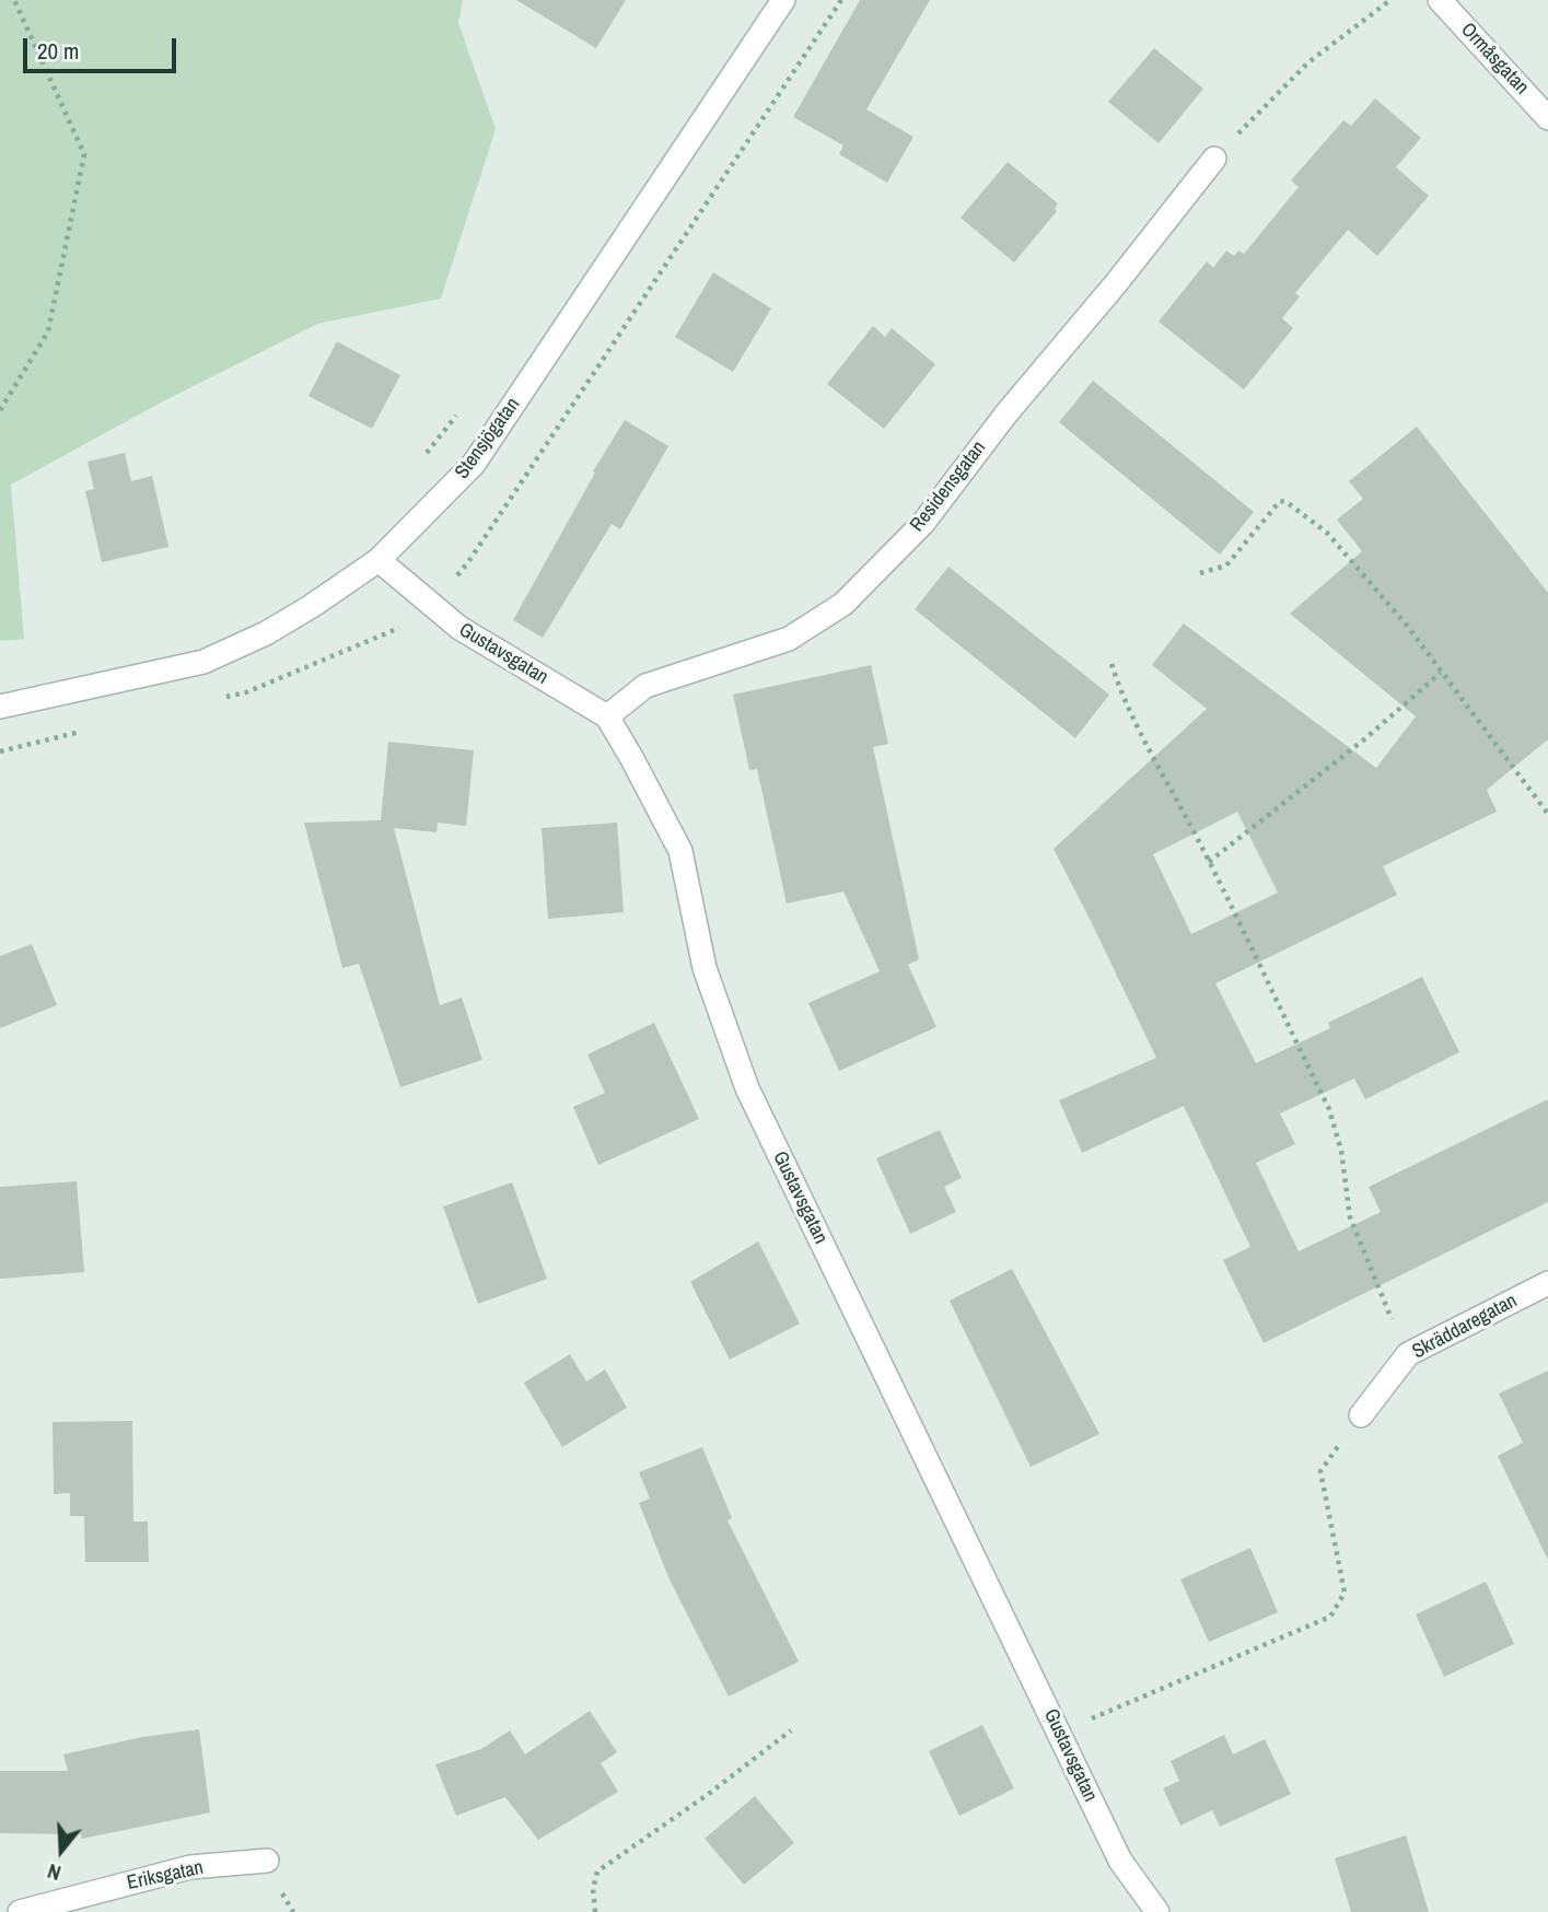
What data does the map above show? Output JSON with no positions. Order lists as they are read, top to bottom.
{
  "streets": {
    "street": [
      "Ormåsgatan",
      "Stensjögatan",
      "Residensgatan",
      "Gustavsgatan",
      "Skräddaregatan",
      "Eriksgatan"
    ]
  },
  "crossings": [
    ["Stensjögatan", "Gustavsgatan"],
    ["Residensgatan", "Gustavsgatan"]
  ],
  "scale_bar": "20 m",
  "north": "bottom"
}
